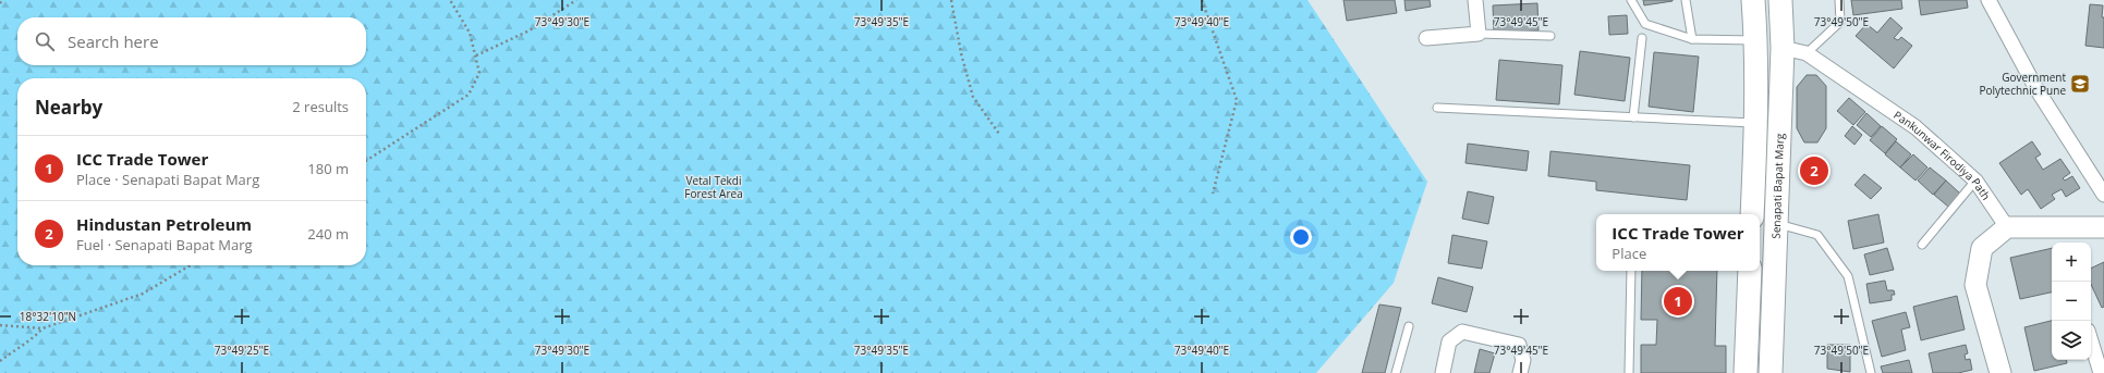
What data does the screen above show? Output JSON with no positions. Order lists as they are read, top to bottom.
{
  "streets": {
    "main road": ["Senapati Bapat Marg"],
    "street": ["Pankunwar Firodiya Path"]
  },
  "crossings": [
    ["Pankunwar Firodiya Path", "Senapati Bapat Marg"]
  ],
  "parks": ["Vetal Tekdi Forest Area"],
  "places": {
    "school or university": ["Government Polytechnic Pune"]
  },
  "page": {
    "search": "Search here",
    "heading": ["Nearby", "2 results"],
    "list": [
      {
        "mark": "1",
        "name": "ICC Trade Tower",
        "note": "Place · Senapati Bapat Marg",
        "value": "180 m"
      },
      {
        "mark": "2",
        "name": "Hindustan Petroleum",
        "note": "Fuel · Senapati Bapat Marg",
        "value": "240 m"
      }
    ],
    "pins": ["2", "1"],
    "popup": ["ICC Trade Tower", "Place"],
    "map_buttons": ["+", "−"]
  },
  "coordinates": [
    "73°49'30\"E",
    "73°49'35\"E",
    "73°49'40\"E",
    "73°49'45\"E",
    "73°49'50\"E",
    "18°32'10\"N",
    "73°49'25\"E"
  ]
}
